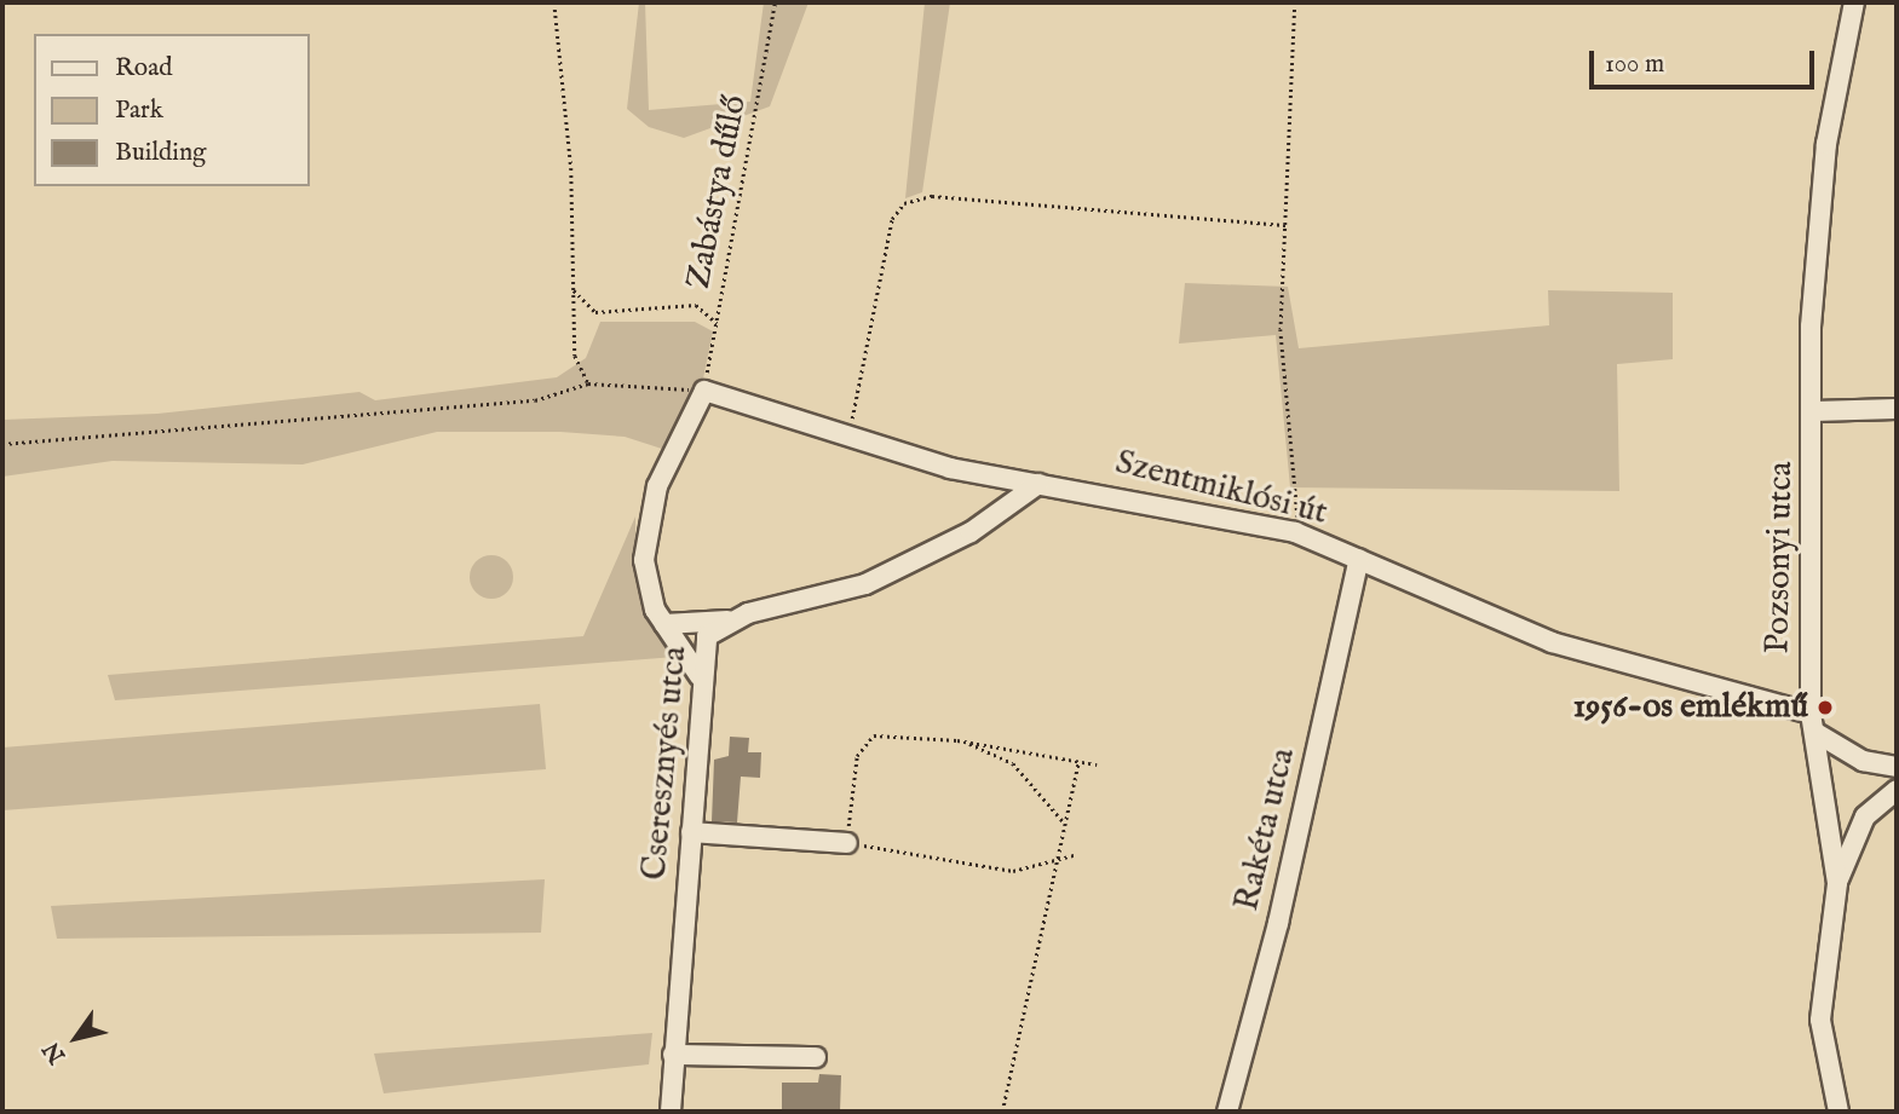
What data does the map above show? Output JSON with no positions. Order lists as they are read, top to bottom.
{
  "streets": {
    "street": [
      "Szentmiklósi út",
      "Pozsonyi utca",
      "Cseresznyés utca",
      "Rakéta utca"
    ],
    "path": ["Zabástya dűlő"]
  },
  "crossings": [
    ["Zabástya dűlő", "Szentmiklósi út"],
    ["Szentmiklósi út", "Pozsonyi utca"],
    ["Szentmiklósi út", "Cseresznyés utca"],
    ["Szentmiklósi út", "Rakéta utca"]
  ],
  "places": ["1956-os emlékmű"],
  "legend": ["Road", "Park", "Building"],
  "scale_bar": "100 m",
  "north": "bottom left"
}
